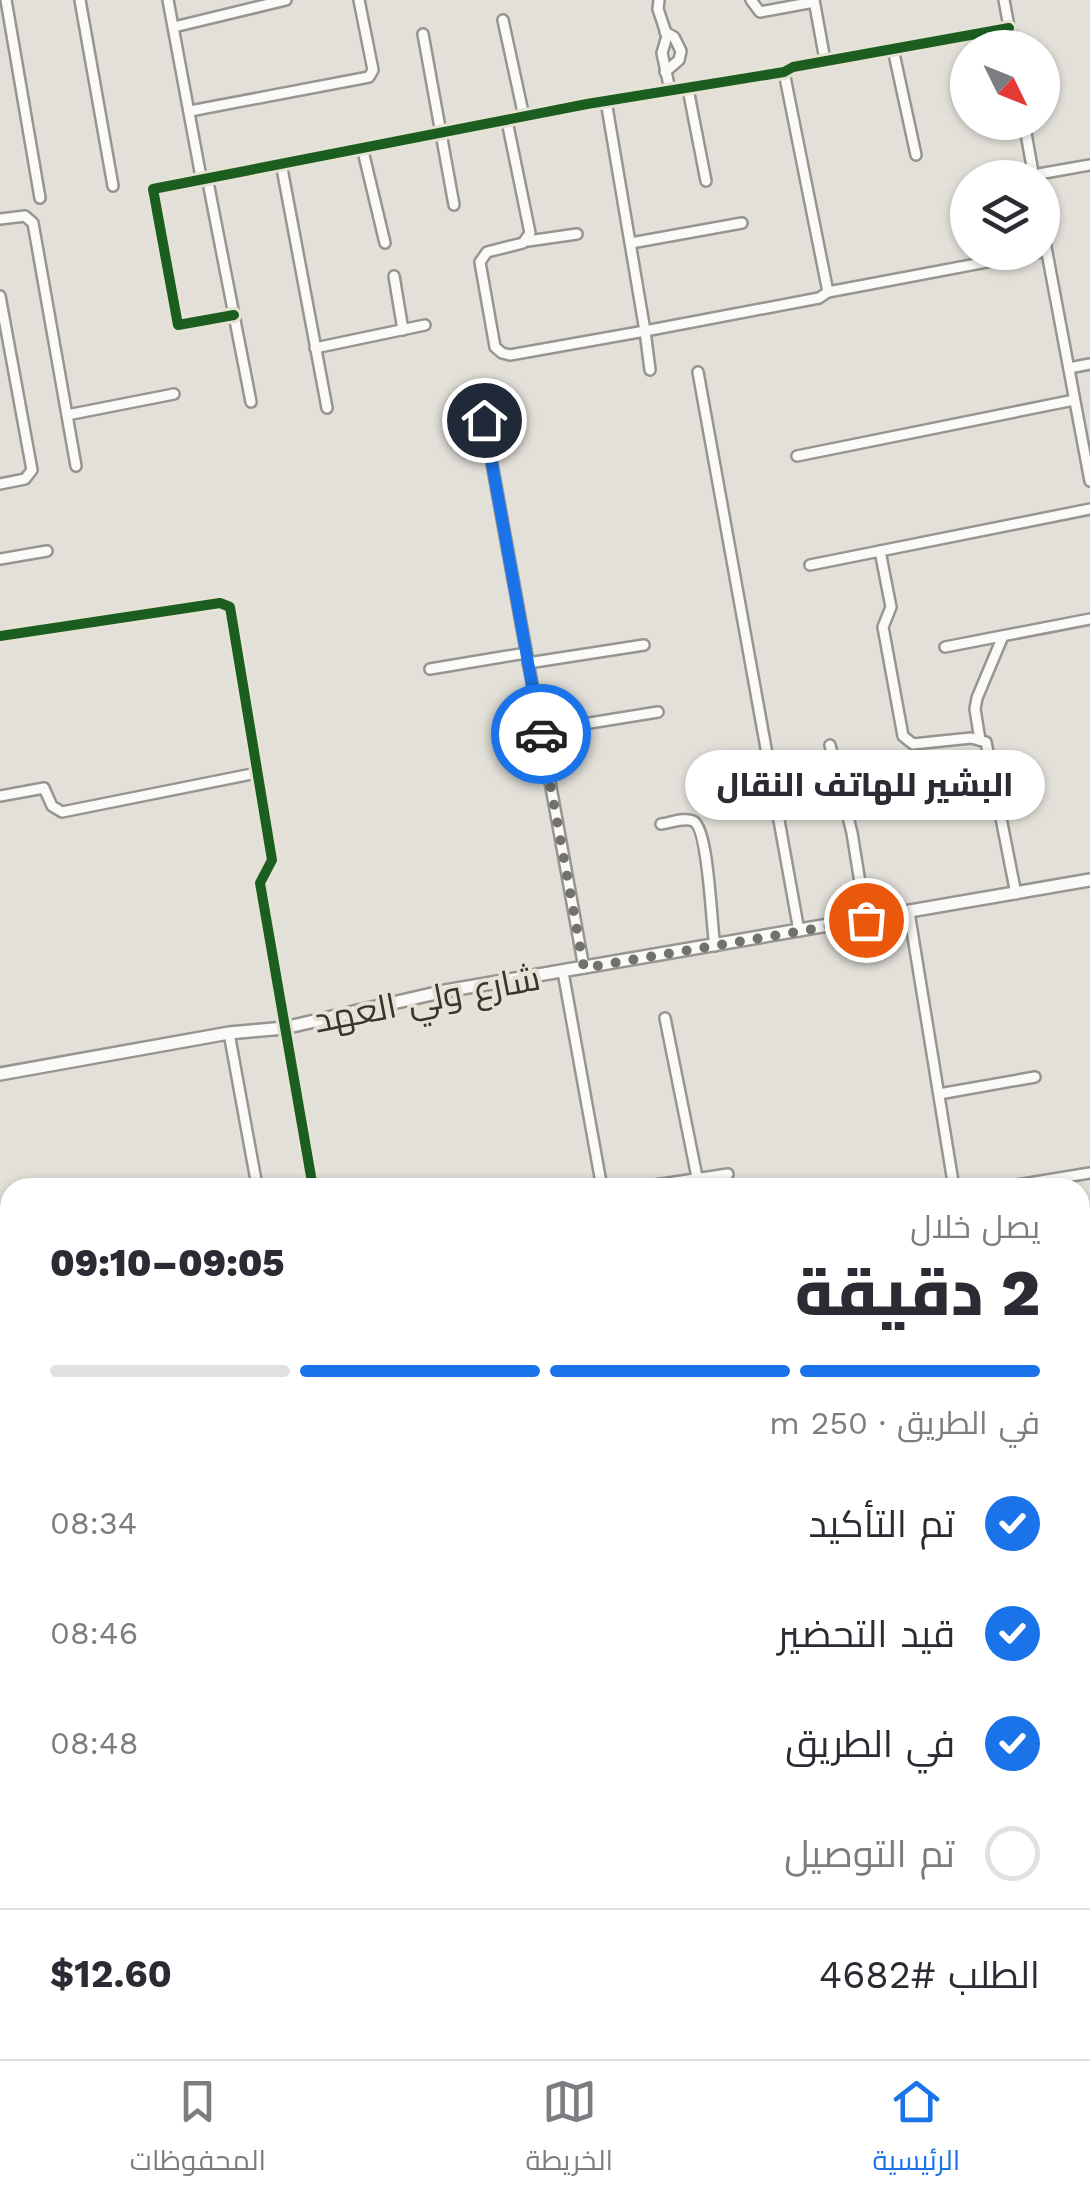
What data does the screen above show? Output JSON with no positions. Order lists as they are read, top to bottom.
{
  "streets": {
    "main road": ["شارع ولي العهد"]
  },
  "places": ["البشير للهاتف النقال"],
  "north": "bottom right",
  "page": {
    "bubble": "البشير للهاتف النقال",
    "heading": ["2 دقيقة", "يصل خلال", "09:05–09:10"],
    "panel": ["الطلب #4682", "$12.60"],
    "bar": "في الطريق · 250 m",
    "list": [
      ["تم التأكيد", "08:34"],
      ["قيد التحضير", "08:46"],
      ["في الطريق", "08:48"],
      "تم التوصيل"
    ],
    "tabs": ["الرئيسية", "الخريطة", "المحفوظات"]
  }
}
